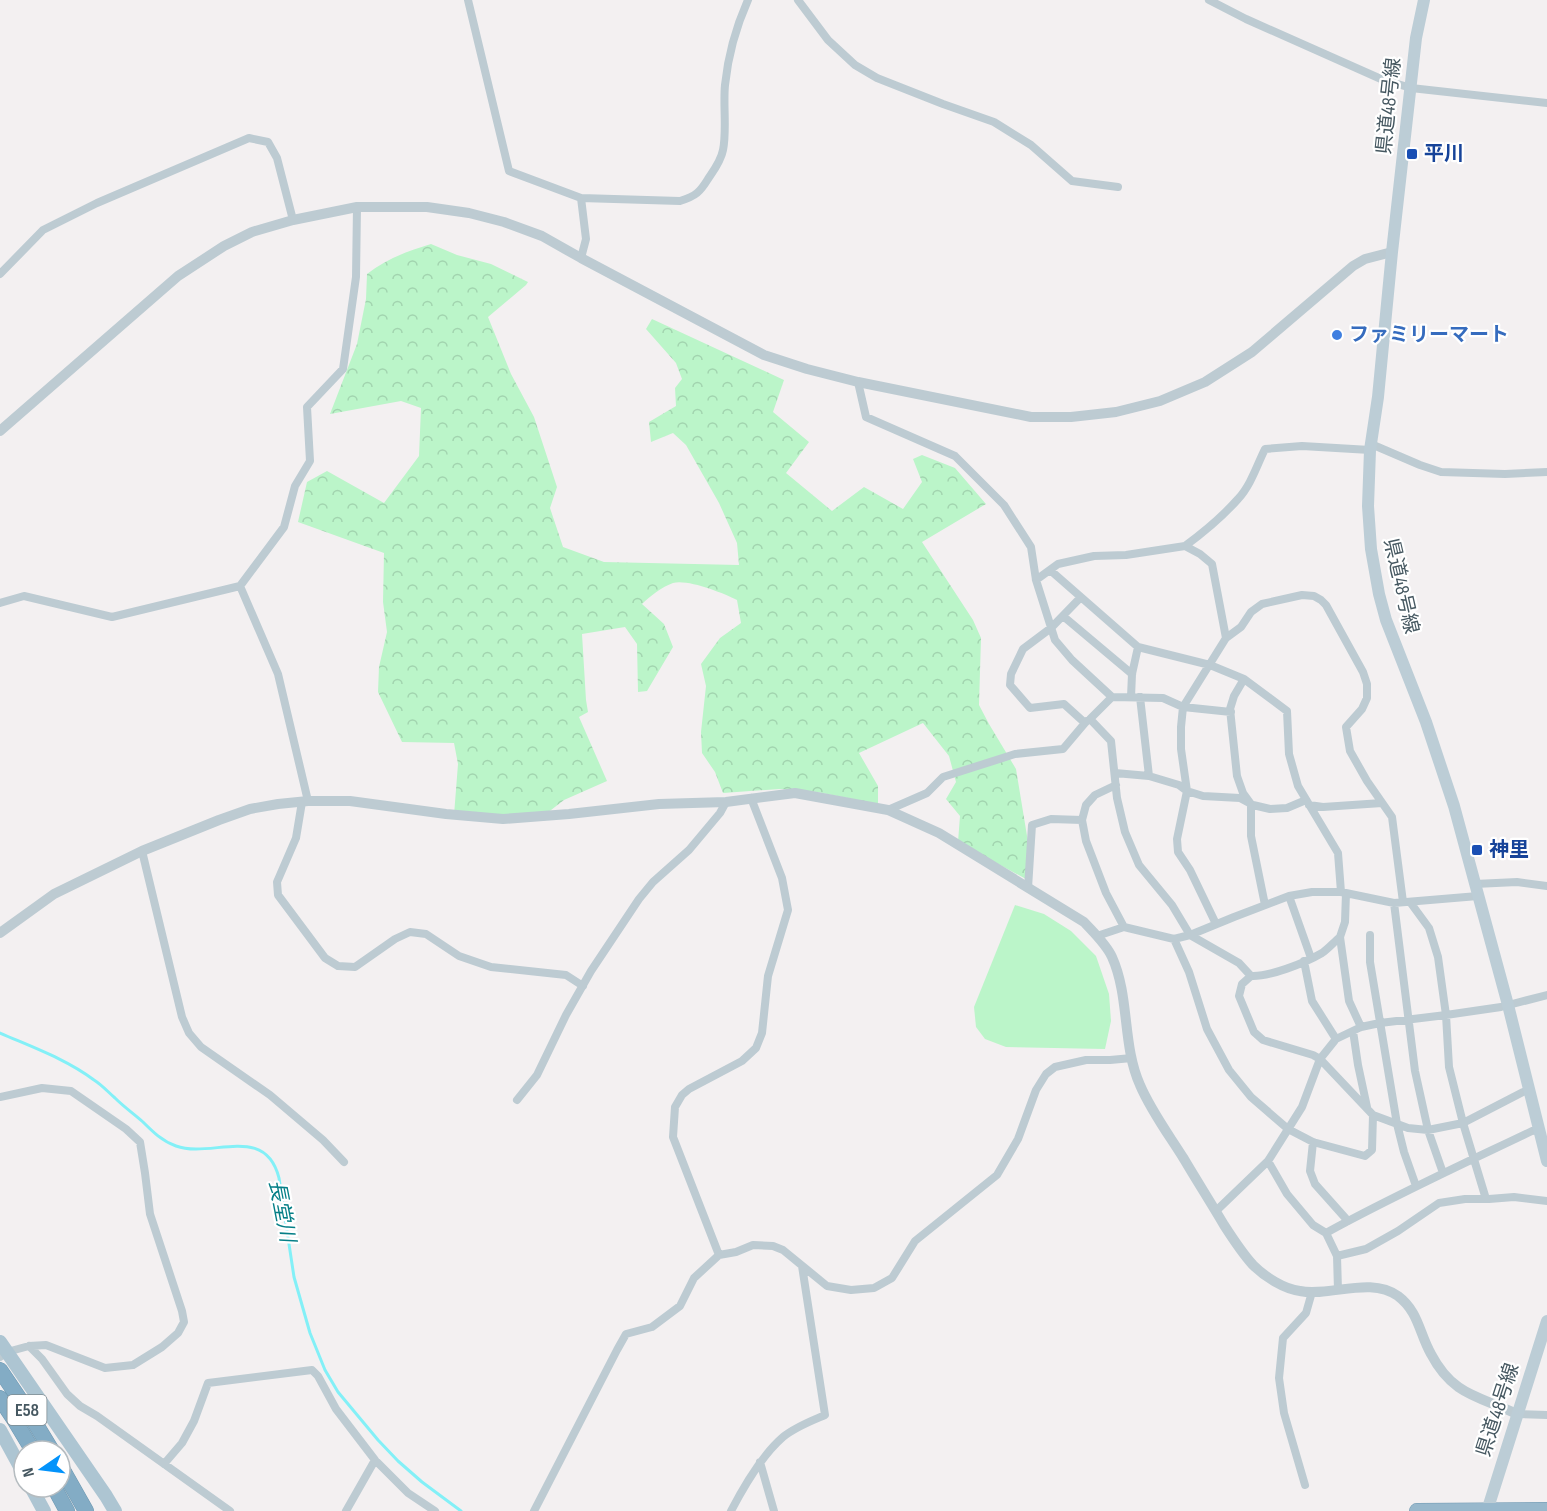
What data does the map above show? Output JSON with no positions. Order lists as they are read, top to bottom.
{
  "streets": {
    "highway": ["E58"],
    "main road": ["県道48号線"]
  },
  "water": ["長堂川"],
  "places": {
    "transit": ["平川", "神里"],
    "other": ["ファミリーマート"]
  },
  "north": "left"
}
